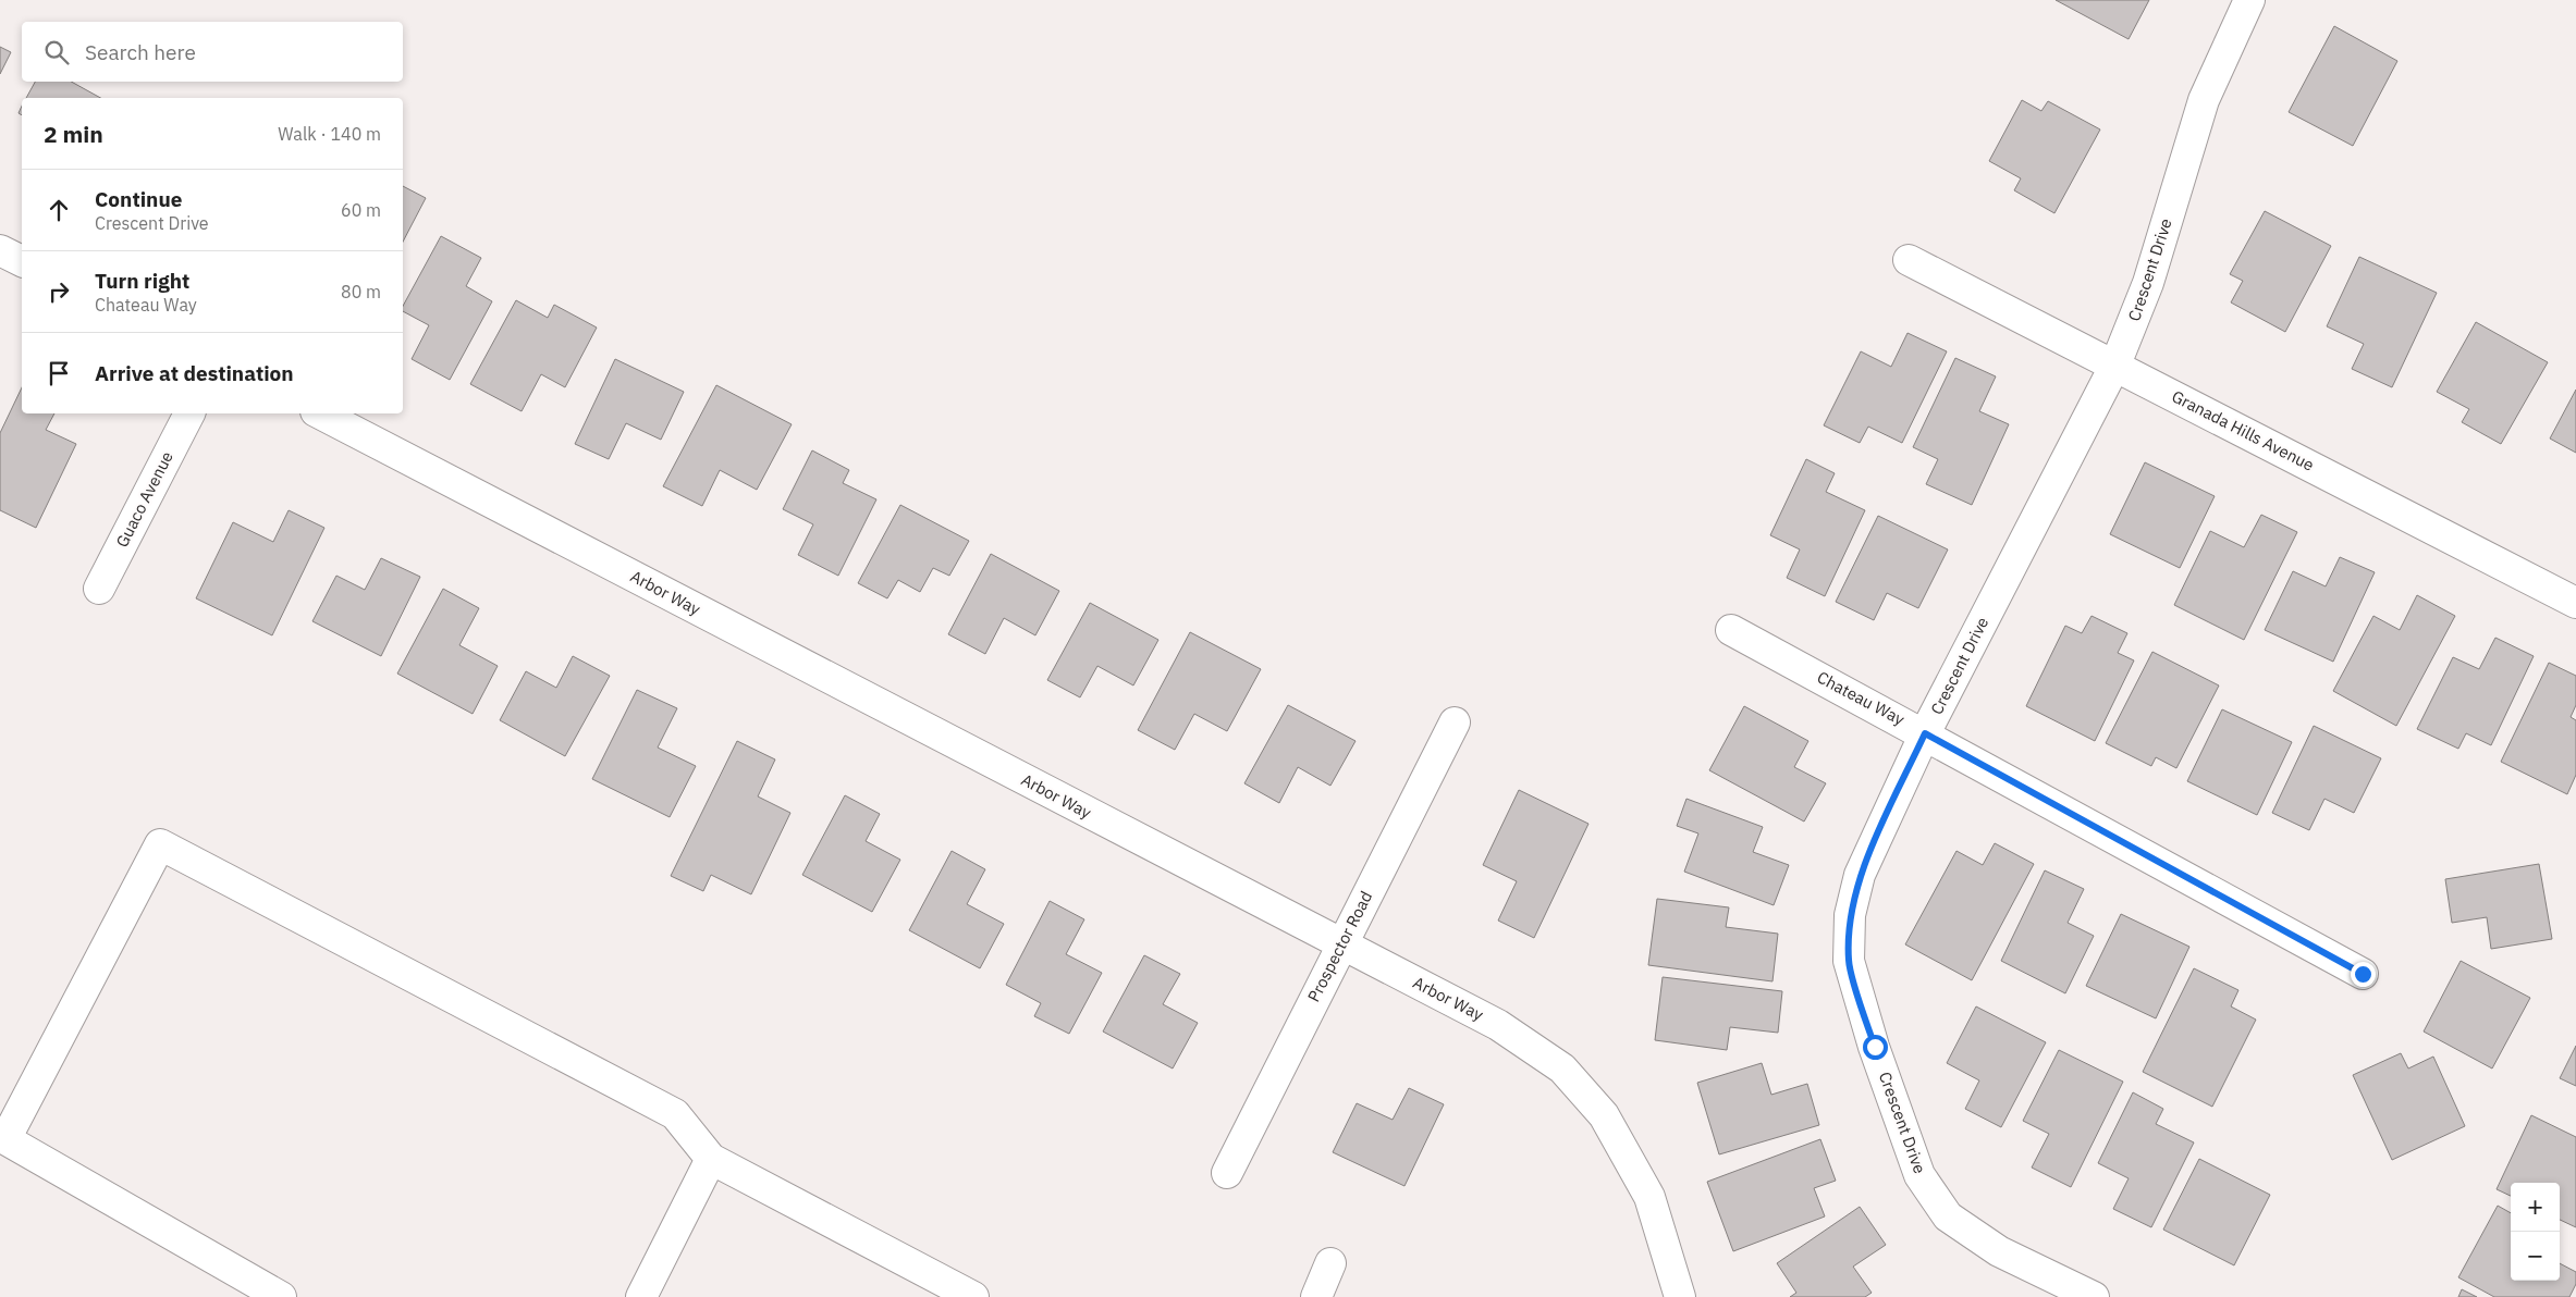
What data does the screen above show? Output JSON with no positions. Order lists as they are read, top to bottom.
{
  "streets": {
    "street": [
      "Crescent Drive",
      "Granada Hills Avenue",
      "Guaco Avenue",
      "Arbor Way",
      "Chateau Way",
      "Prospector Road"
    ]
  },
  "crossings": [
    ["Crescent Drive", "Granada Hills Avenue"],
    ["Crescent Drive", "Chateau Way"],
    ["Arbor Way", "Prospector Road"]
  ],
  "page": {
    "search": "Search here",
    "heading": ["2 min", "Walk · 140 m"],
    "list": [
      ["Continue", "Crescent Drive", "60 m"],
      ["Turn right", "Chateau Way", "80 m"],
      "Arrive at destination"
    ],
    "map_buttons": ["+", "−"]
  }
}
